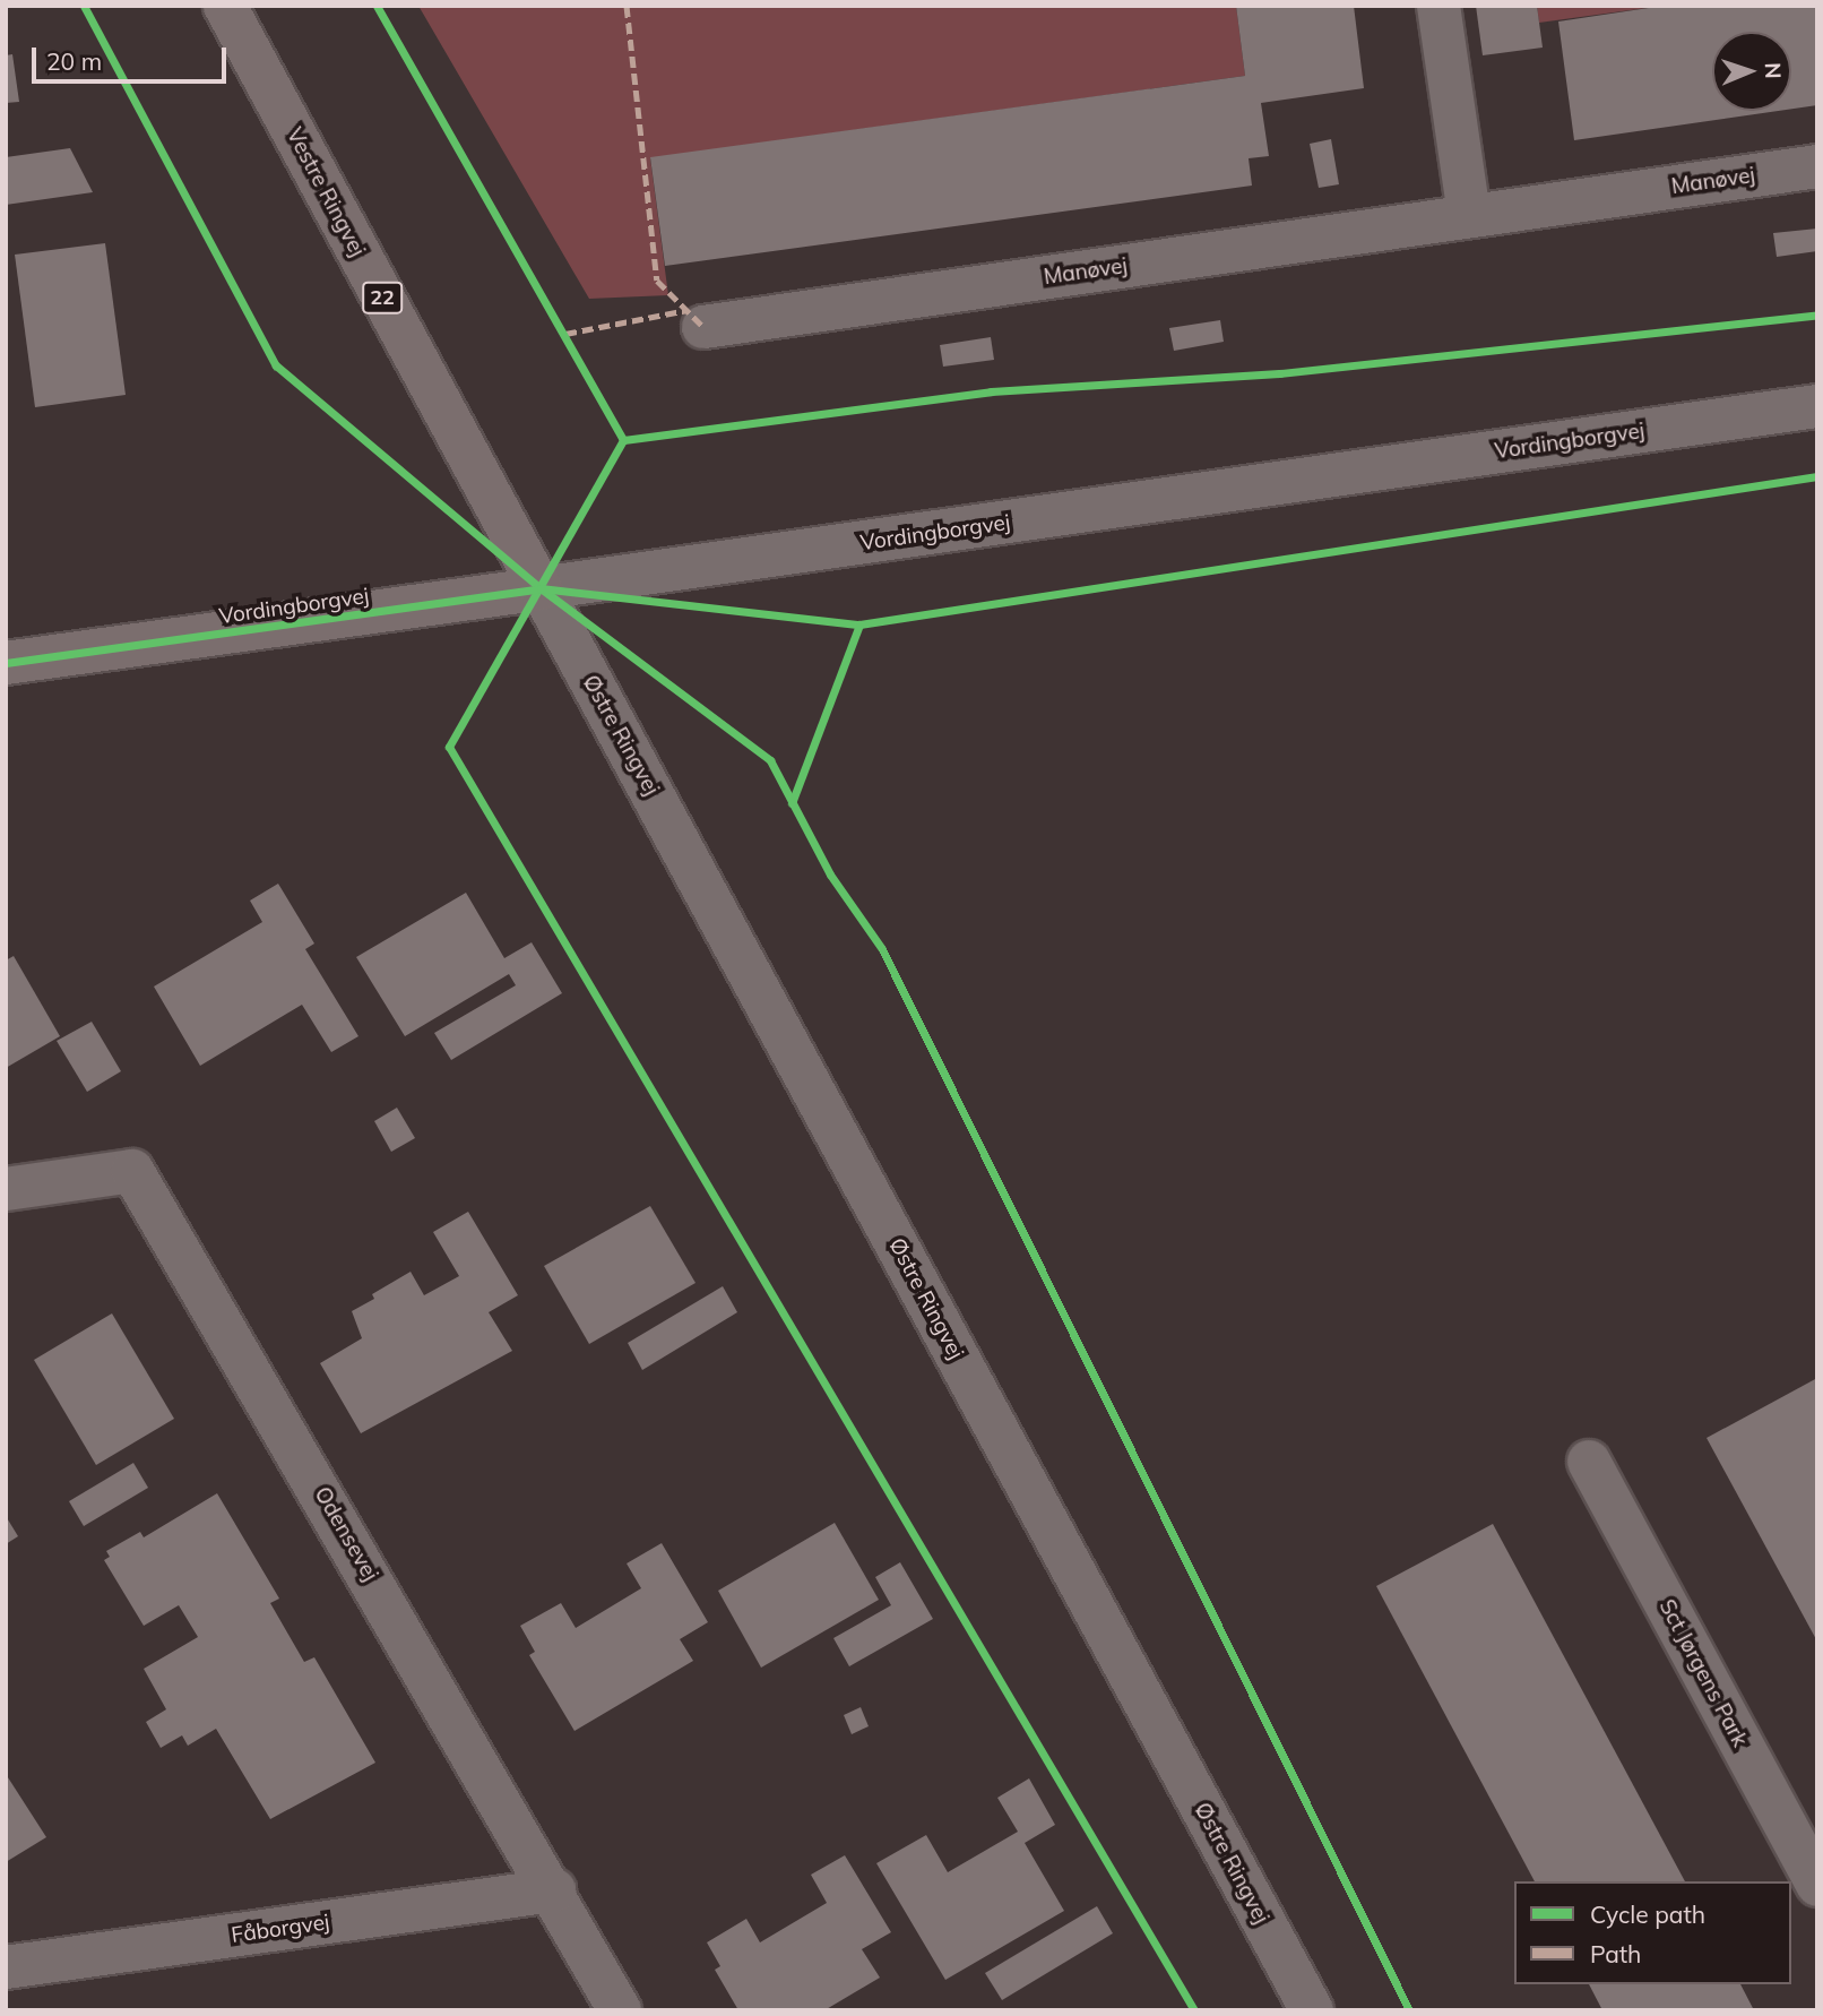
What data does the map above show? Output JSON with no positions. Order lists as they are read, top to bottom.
{
  "streets": {
    "main road": ["Vestre Ringvej", "22", "Vordingborgvej"],
    "street": [
      "Manøvej",
      "Østre Ringvej",
      "Odensevej",
      "Sct Jørgens Park",
      "Fåborgvej"
    ]
  },
  "crossings": [
    ["Vestre Ringvej", "Vordingborgvej"],
    ["Vestre Ringvej", "Østre Ringvej"],
    ["Vordingborgvej", "Østre Ringvej"],
    ["Odensevej", "Fåborgvej"]
  ],
  "legend": ["Cycle path", "Path"],
  "scale_bar": "20 m",
  "north": "right"
}
